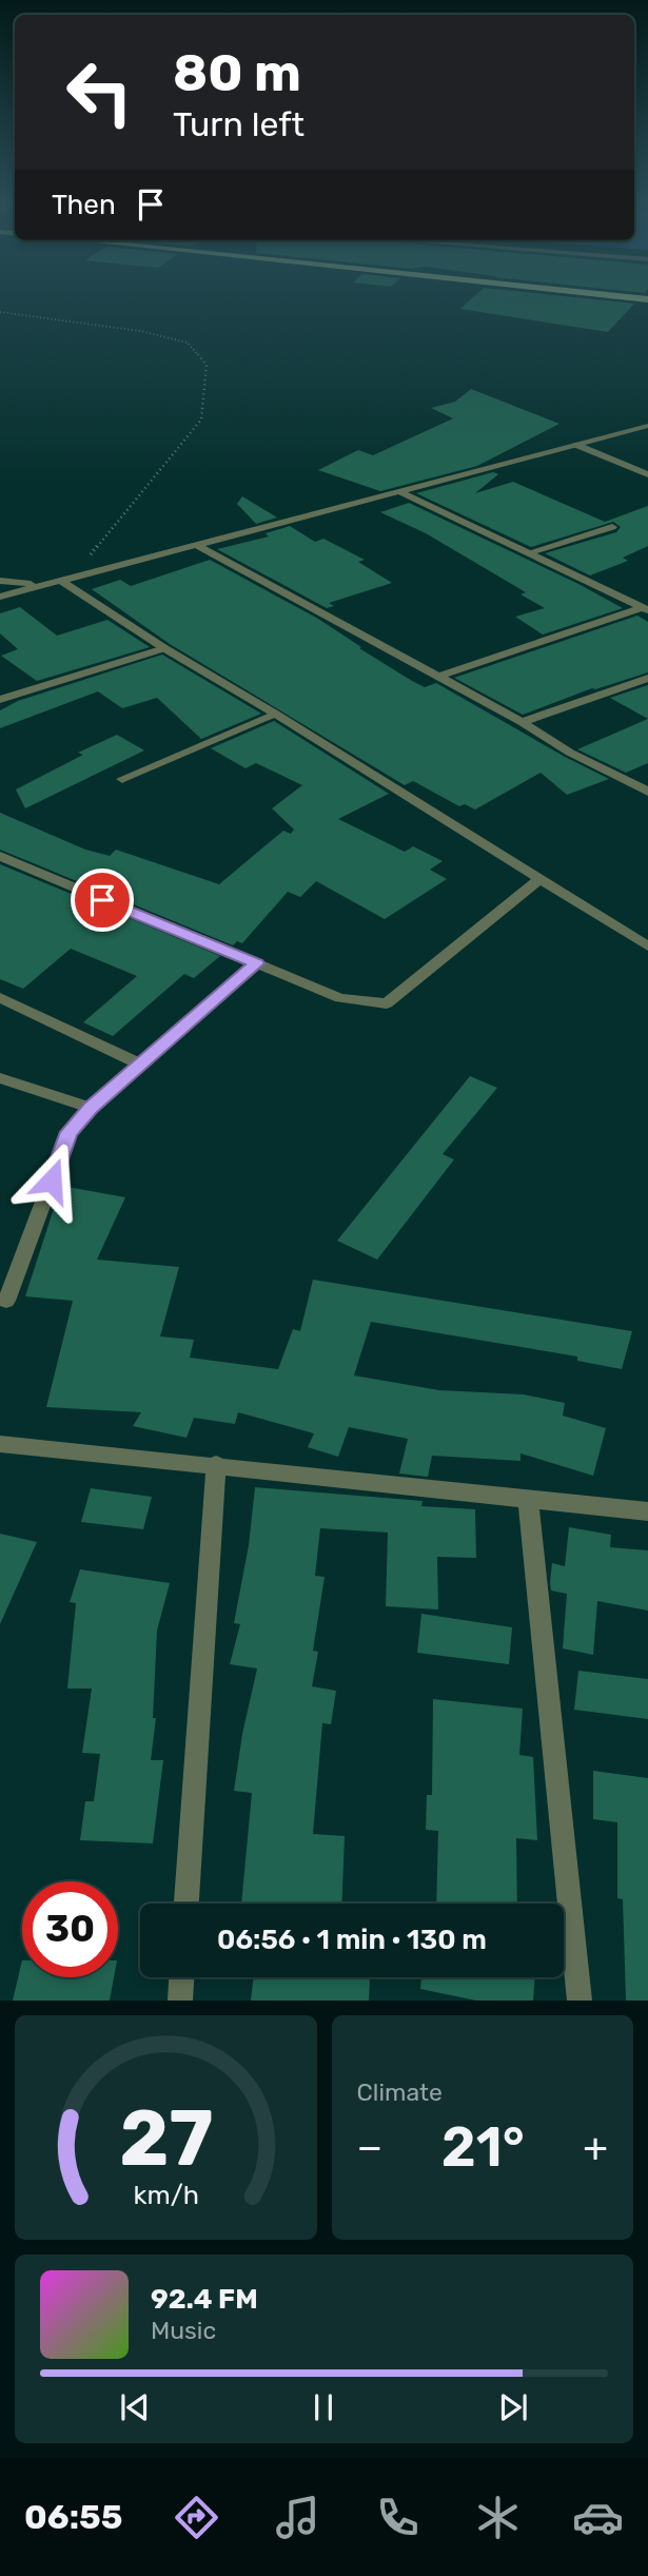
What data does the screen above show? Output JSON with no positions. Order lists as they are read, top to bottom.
{
  "page": {
    "turn": ["80 m", "Turn left"],
    "then": "Then",
    "limit": "30",
    "trip": "06:56 · 1 min · 130 m",
    "tile": "Climate",
    "heat": ["−", "21°", "+"],
    "song": ["92.4 FM", "Music"],
    "tabs": "06:55",
    "gauge": ["27", "km/h"]
  }
}
